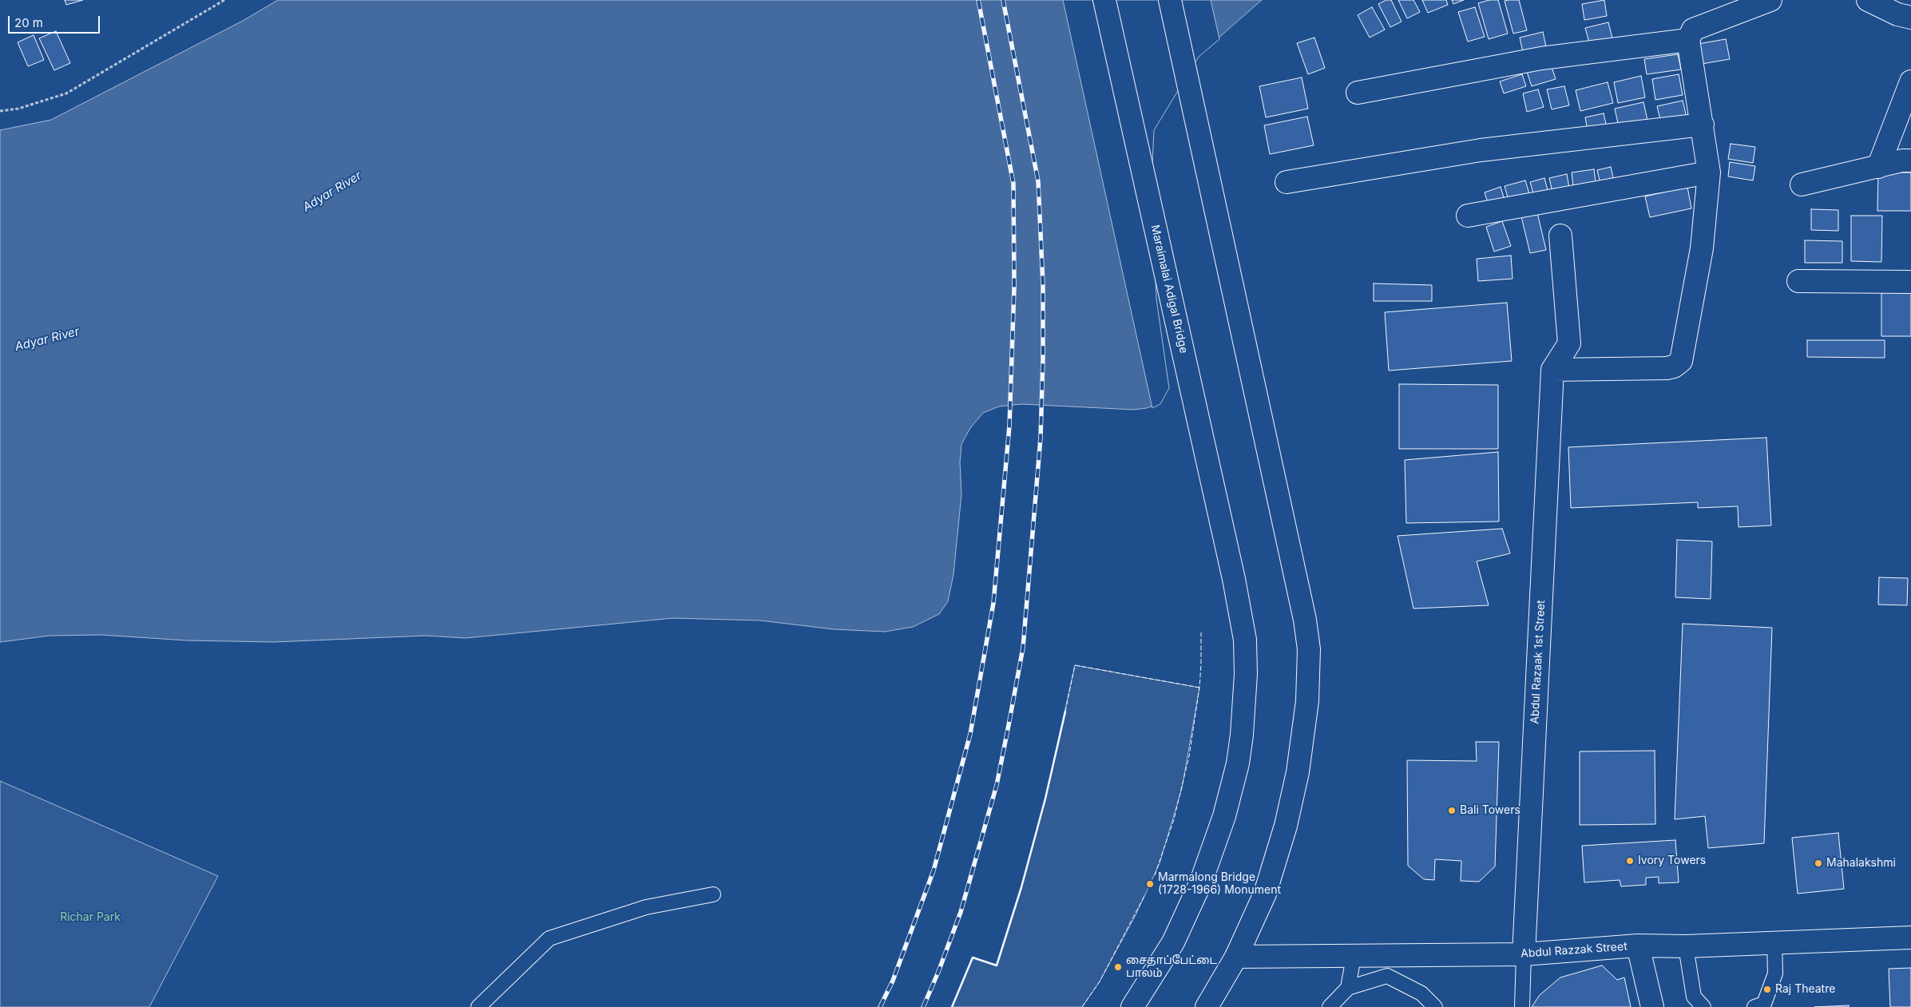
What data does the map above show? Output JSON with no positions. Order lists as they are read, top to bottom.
{
  "streets": {
    "street": ["Maraimalai Adigal Bridge", "Abdul Razaak 1st Street", "Abdul Razzak Street"]
  },
  "crossings": [
    ["Abdul Razaak 1st Street", "Abdul Razzak Street"]
  ],
  "water": ["Adyar River"],
  "parks": ["Richar Park"],
  "places": [
    "Bali Towers",
    "Ivory Towers",
    "Mahalakshmi",
    "Marmalong Bridge (1728-1966) Monument",
    "சைதாப்பேட்டை பாலம்",
    "Raj Theatre"
  ],
  "scale_bar": "20 m"
}
